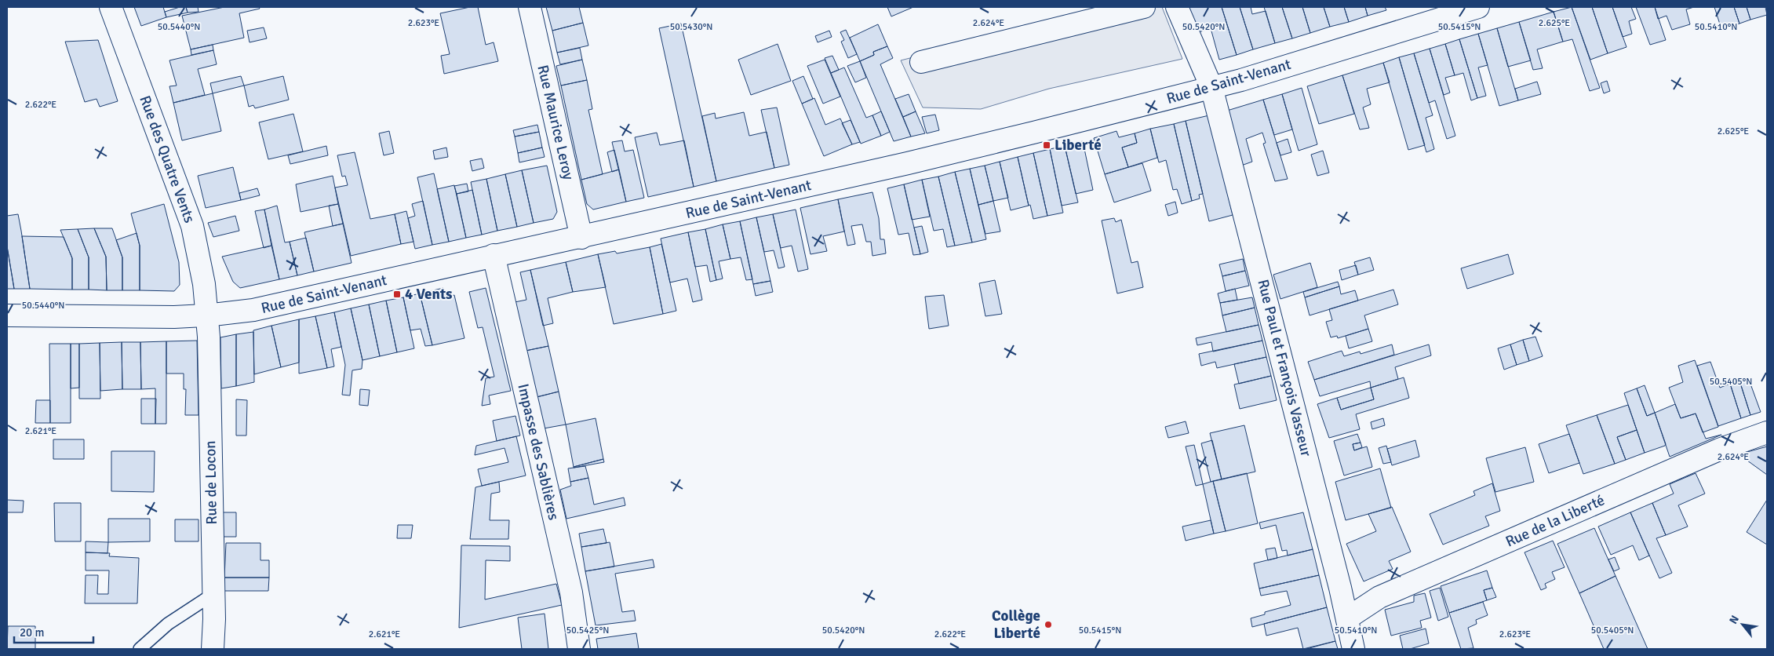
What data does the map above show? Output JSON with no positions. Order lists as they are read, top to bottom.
{
  "streets": {
    "street": [
      "Rue de Saint-Venant",
      "Rue Maurice Leroy",
      "Rue des Quatre Vents",
      "Rue Paul et François Vasseur",
      "Impasse des Sablières",
      "Rue de Locon",
      "Rue de la Liberté"
    ]
  },
  "crossings": [
    ["Rue de Saint-Venant", "Rue Maurice Leroy"],
    ["Rue de Saint-Venant", "Rue des Quatre Vents"],
    ["Rue de Saint-Venant", "Rue Paul et François Vasseur"],
    ["Rue de Saint-Venant", "Impasse des Sablières"],
    ["Rue de Saint-Venant", "Rue de Locon"],
    ["Rue des Quatre Vents", "Rue de Locon"],
    ["Rue Paul et François Vasseur", "Rue de la Liberté"]
  ],
  "places": {
    "transit": ["Liberté", "4 Vents"],
    "other": ["Collège Liberté"]
  },
  "scale_bar": "20 m",
  "north": "top left",
  "coordinates": [
    "2.623°E",
    "2.624°E",
    "2.625°E",
    "50.5440°N",
    "50.5430°N",
    "50.5420°N",
    "50.5415°N",
    "50.5410°N",
    "2.622°E",
    "50.5405°N",
    "2.621°E",
    "50.5425°N"
  ]
}
